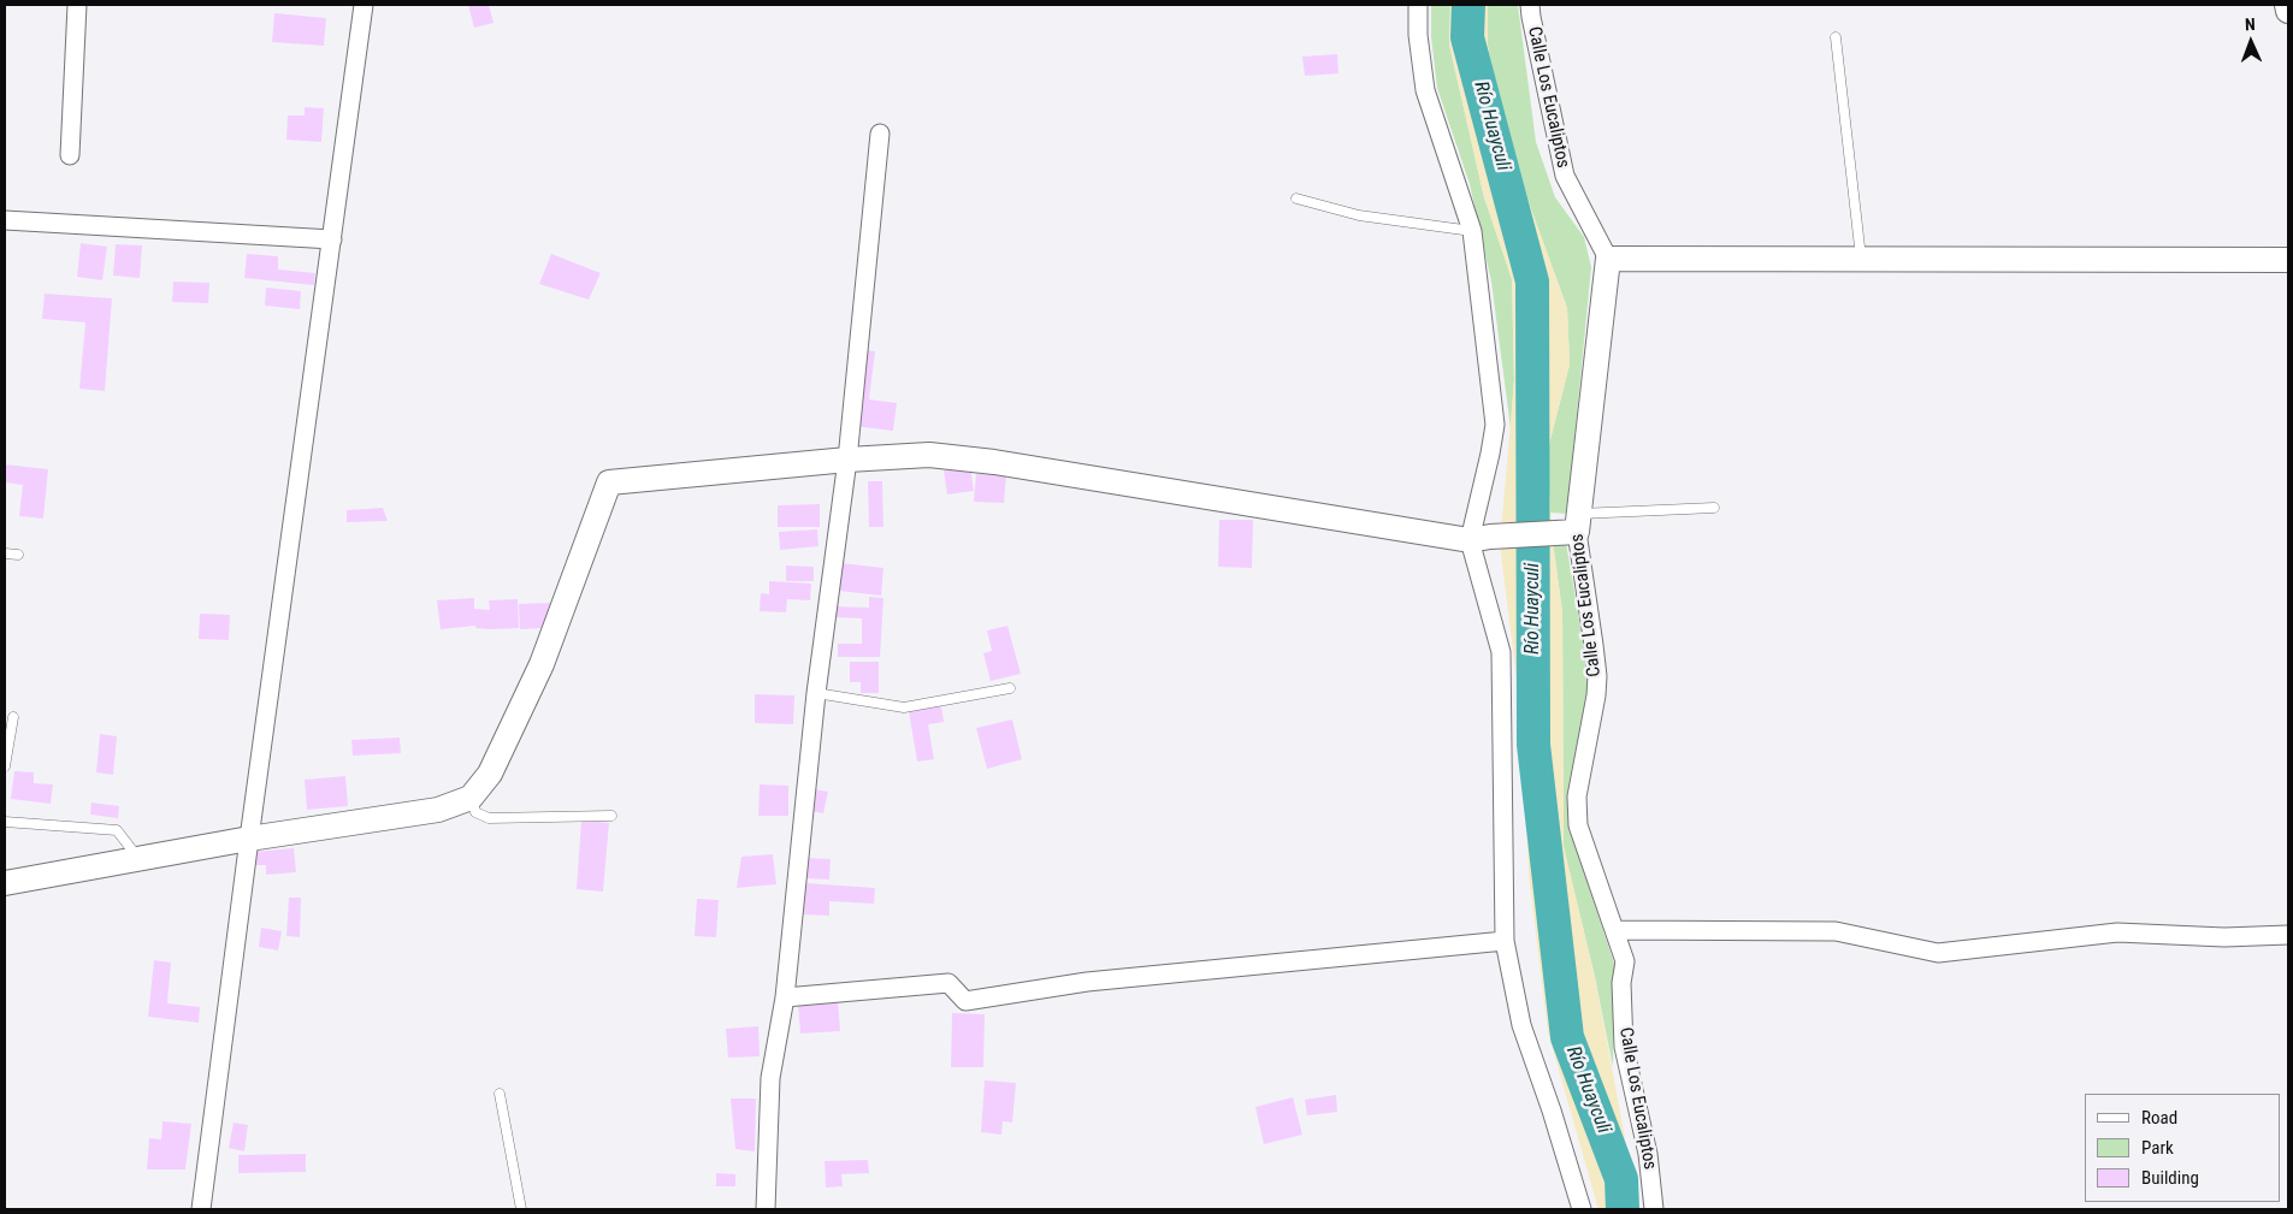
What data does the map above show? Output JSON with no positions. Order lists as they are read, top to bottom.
{
  "streets": {
    "street": ["Calle Los Eucaliptos"]
  },
  "water": ["Río Huayculi"],
  "legend": ["Road", "Park", "Building"],
  "north": "top"
}
